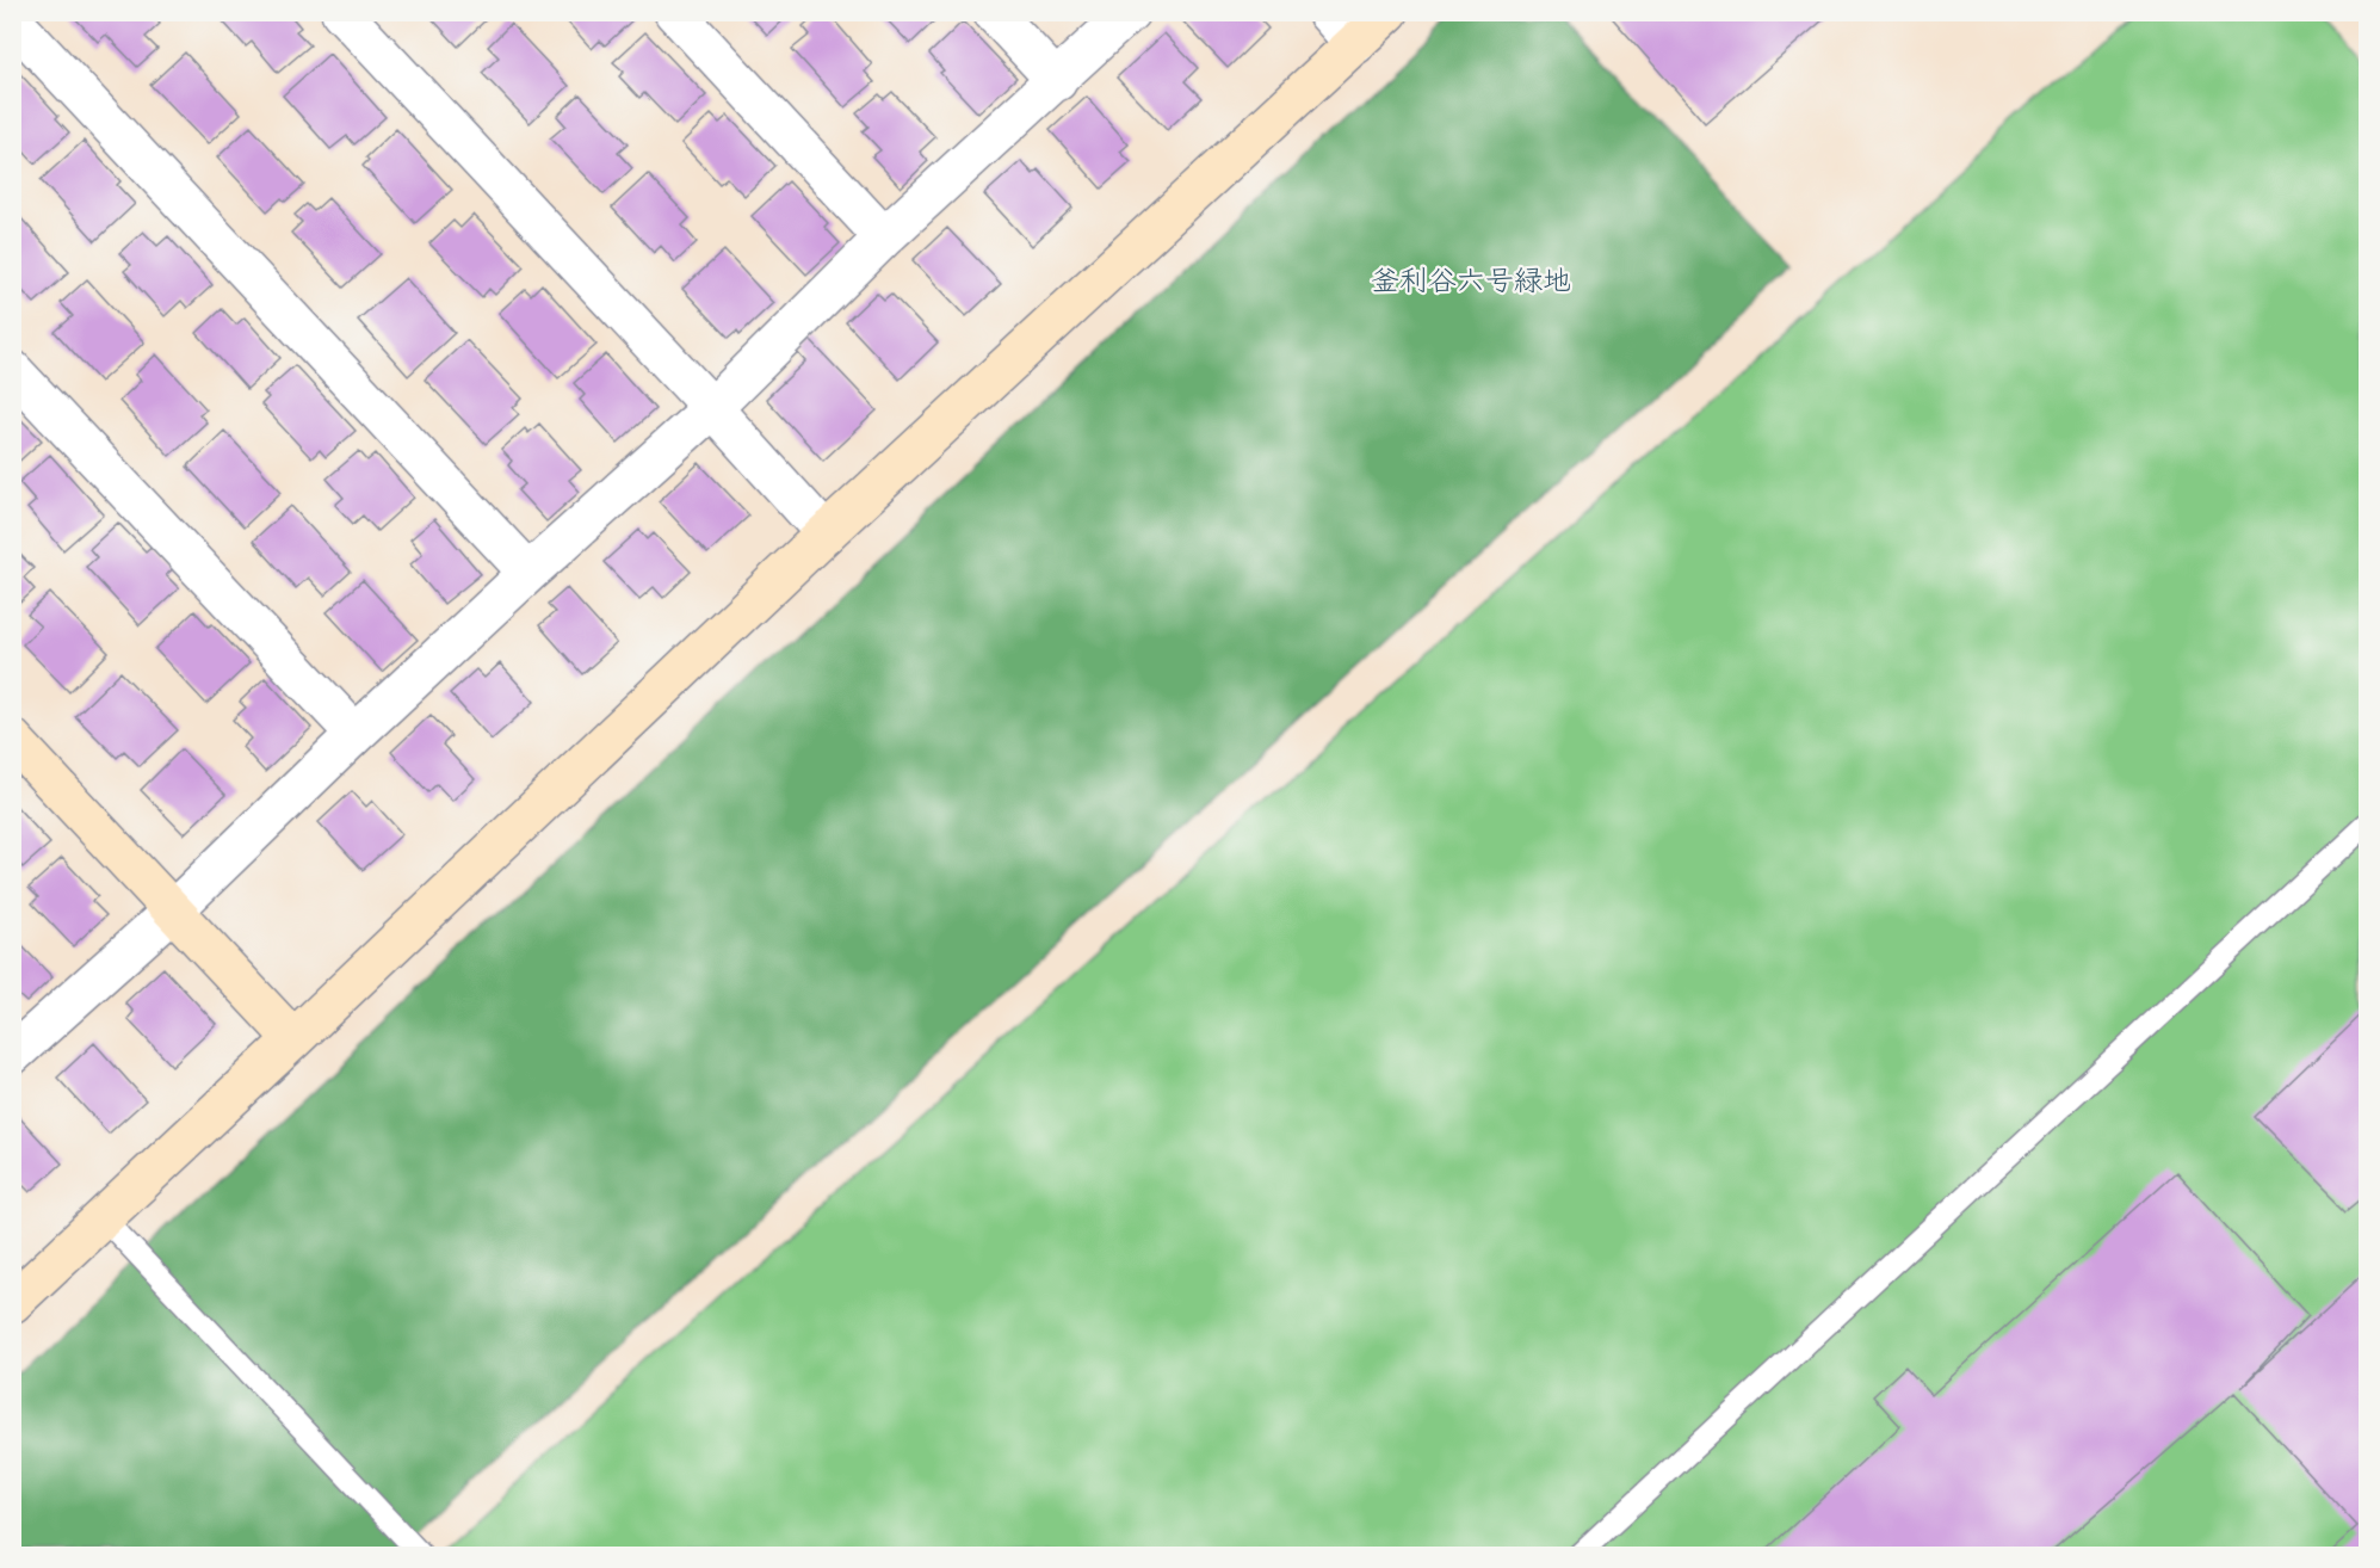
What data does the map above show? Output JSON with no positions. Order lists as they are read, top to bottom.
{
  "parks": ["釜利谷六号緑地"]
}
